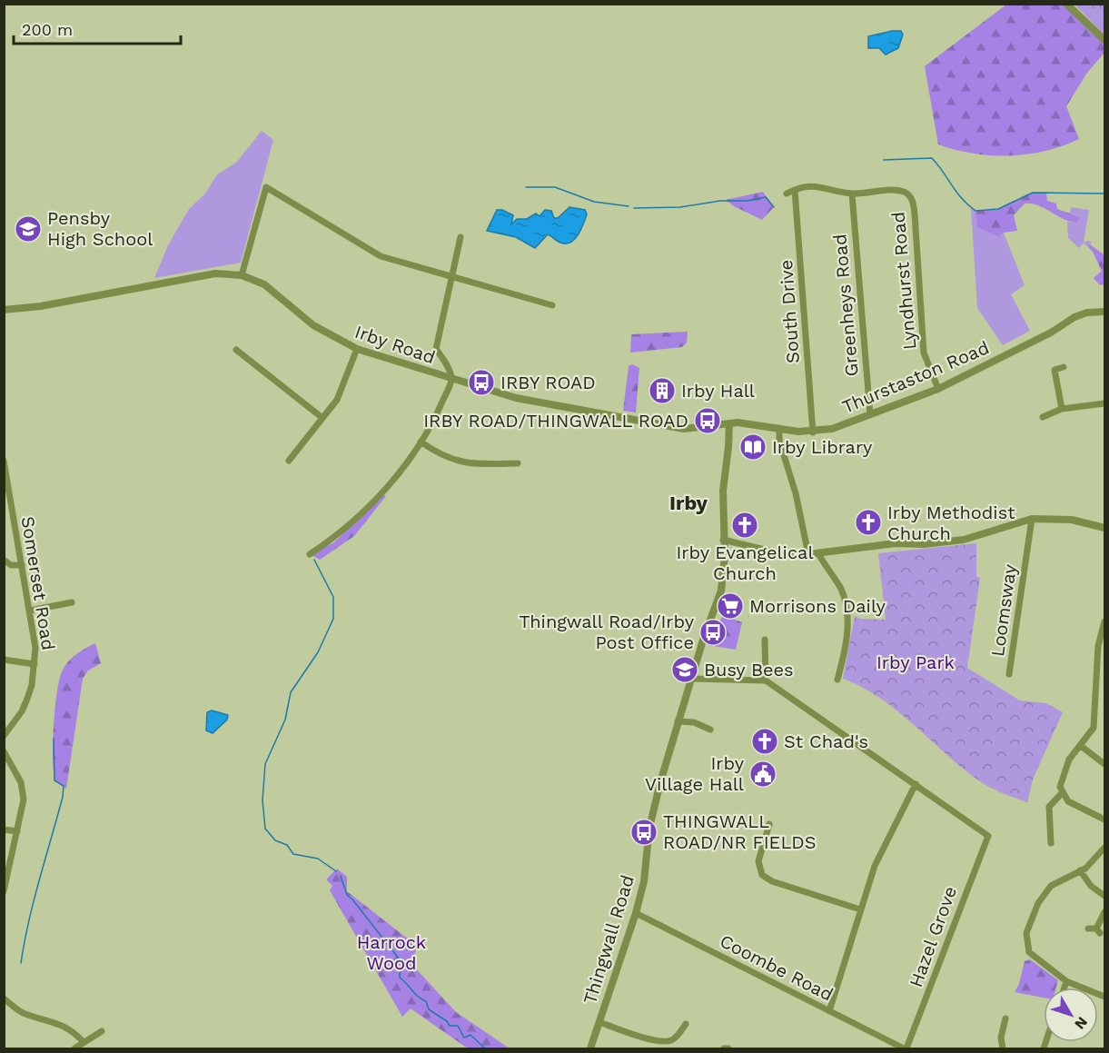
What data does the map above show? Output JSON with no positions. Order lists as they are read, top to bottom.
{
  "streets": {
    "street": [
      "Lyndhurst Road",
      "Greenheys Road",
      "South Drive",
      "Irby Road",
      "Thurstaston Road",
      "Somerset Road",
      "Loomsway",
      "Hazel Grove",
      "Thingwall Road",
      "Coombe Road"
    ]
  },
  "crossings": [
    ["Lyndhurst Road", "Greenheys Road"],
    ["Lyndhurst Road", "Thurstaston Road"],
    ["Greenheys Road", "Thurstaston Road"],
    ["South Drive", "Thurstaston Road"],
    ["Irby Road", "Thurstaston Road"],
    ["Irby Road", "Thingwall Road"],
    ["Thurstaston Road", "Thingwall Road"],
    ["Hazel Grove", "Coombe Road"],
    ["Thingwall Road", "Coombe Road"]
  ],
  "districts": ["Irby"],
  "parks": ["Irby Park", "Harrock Wood"],
  "places": {
    "school or university": ["Pensby High School", "Busy Bees"],
    "bus stop": [
      "IRBY ROAD",
      "IRBY ROAD/THINGWALL ROAD",
      "Thingwall Road/Irby Post Office",
      "THINGWALL ROAD/NR FIELDS"
    ],
    "building": ["Irby Hall"],
    "library": ["Irby Library"],
    "church": ["Irby Methodist Church", "Irby Evangelical Church", "St Chad's"],
    "supermarket": ["Morrisons Daily"],
    "public building": ["Irby Village Hall"]
  },
  "scale_bar": "200 m",
  "north": "bottom right"
}
